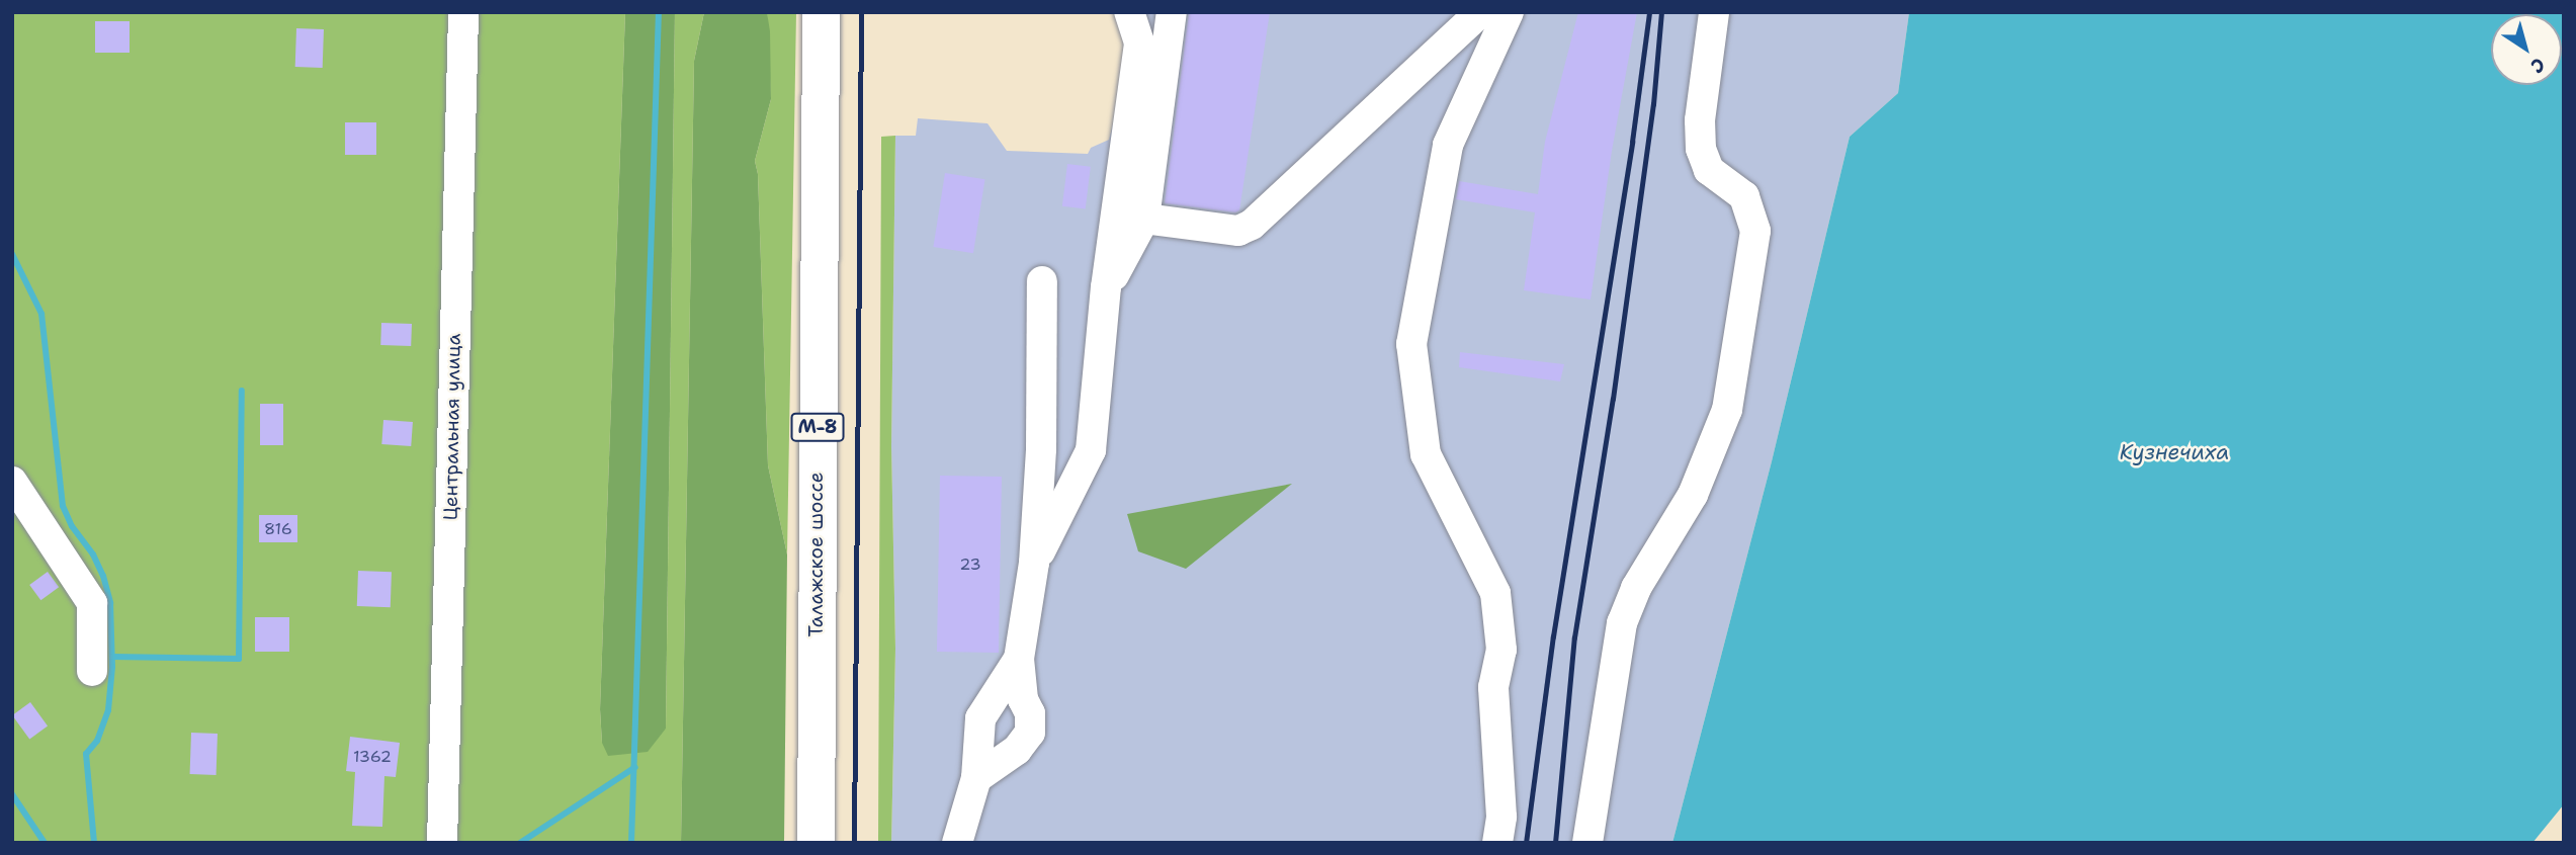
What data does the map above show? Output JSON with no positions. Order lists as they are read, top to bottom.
{
  "streets": {
    "main road": ["М-8", "Талажское шоссе"],
    "lane": ["Центральная улица"]
  },
  "water": ["Кузнечиха"],
  "house_numbers": ["816", "23", "1362"],
  "north": "bottom right"
}
